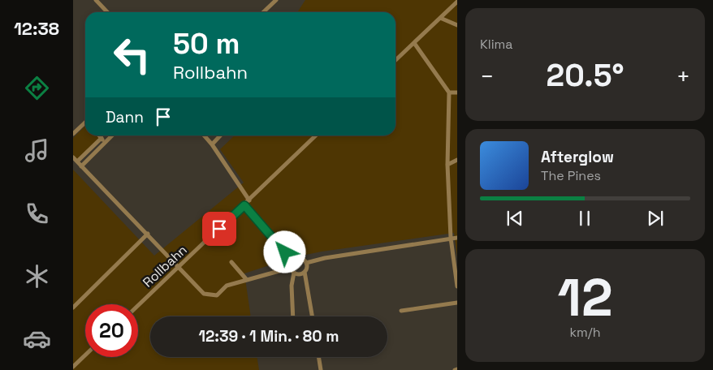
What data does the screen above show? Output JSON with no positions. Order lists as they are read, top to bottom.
{
  "streets": {
    "lane": ["Rollbahn"]
  },
  "page": {
    "tabs": "12:38",
    "tile": [
      "Klima",
      ["12", "km/h"]
    ],
    "turn": ["50 m", "Rollbahn"],
    "heat": ["−", "20.5°", "+"],
    "then": "Dann",
    "song": ["Afterglow", "The Pines"],
    "limit": "20",
    "trip": "12:39 · 1 Min. · 80 m"
  }
}
